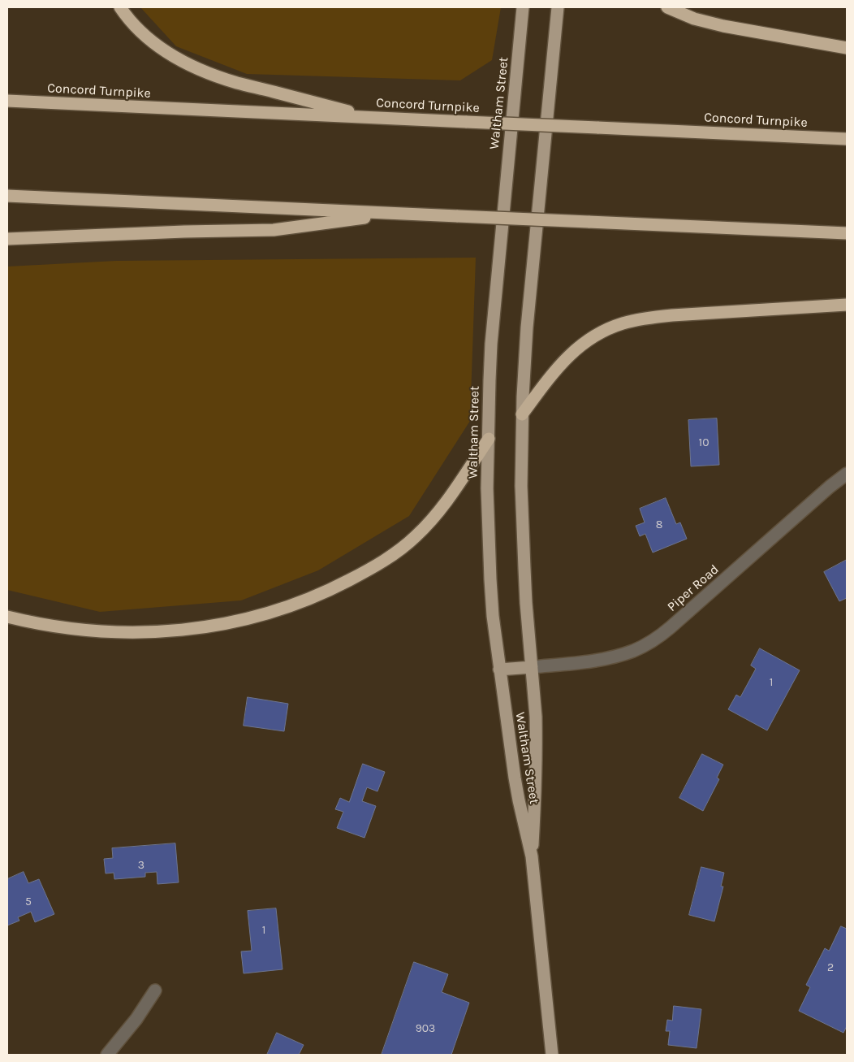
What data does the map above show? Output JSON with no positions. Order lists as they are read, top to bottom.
{
  "streets": {
    "highway": ["Concord Turnpike"],
    "main road": ["Waltham Street"],
    "street": ["Piper Road"]
  },
  "crossings": [
    ["Waltham Street", "Piper Road"]
  ],
  "house_numbers": [
    "10",
    "8",
    "1",
    "3",
    "5",
    "1",
    "2",
    "903"
  ]
}
